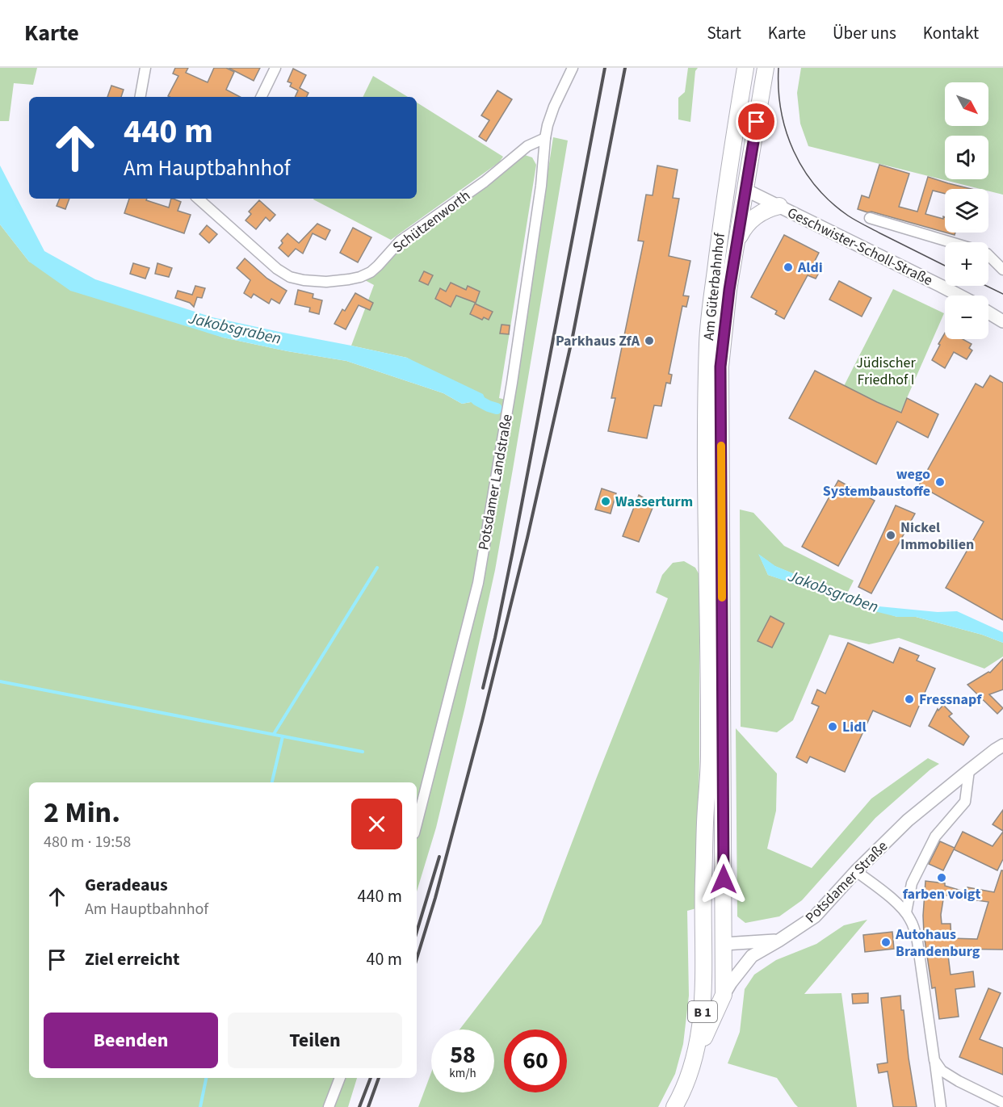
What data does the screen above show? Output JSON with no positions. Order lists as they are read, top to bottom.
{
  "streets": {
    "main road": ["Am Güterbahnhof", "B 1"],
    "street": [
      "Schützenworth",
      "Geschwister-Scholl-Straße",
      "Potsdamer Landstraße",
      "Potsdamer Straße"
    ]
  },
  "crossings": [
    ["Schützenworth", "Potsdamer Landstraße"],
    ["Geschwister-Scholl-Straße", "Am Güterbahnhof"],
    ["Geschwister-Scholl-Straße", "B 1"],
    ["Am Güterbahnhof", "Potsdamer Straße"],
    ["Am Güterbahnhof", "B 1"],
    ["Potsdamer Straße", "B 1"]
  ],
  "water": ["Jakobsgraben"],
  "parks": ["Jüdischer Friedhof I"],
  "places": [
    "Aldi",
    "Parkhaus ZfA",
    "wego Systembaustoffe",
    "Wasserturm",
    "Nickel Immobilien",
    "Fressnapf",
    "Lidl",
    "farben voigt",
    "Autohaus Brandenburg"
  ],
  "north": "bottom right",
  "page": {
    "header": "Karte",
    "nav": [
      "Start",
      "Karte",
      "Über uns",
      "Kontakt"
    ],
    "map_buttons": ["+", "−"],
    "turn": ["440 m", "Am Hauptbahnhof"],
    "heading": ["2 Min.", "480 m · 19:58"],
    "list": [
      {
        "name": "Geradeaus",
        "note": "Am Hauptbahnhof",
        "value": "440 m"
      },
      {
        "name": "Ziel erreicht",
        "value": "40 m"
      }
    ],
    "buttons": ["Beenden", "Teilen"],
    "speed": "58 km/h",
    "limit": "60"
  }
}
